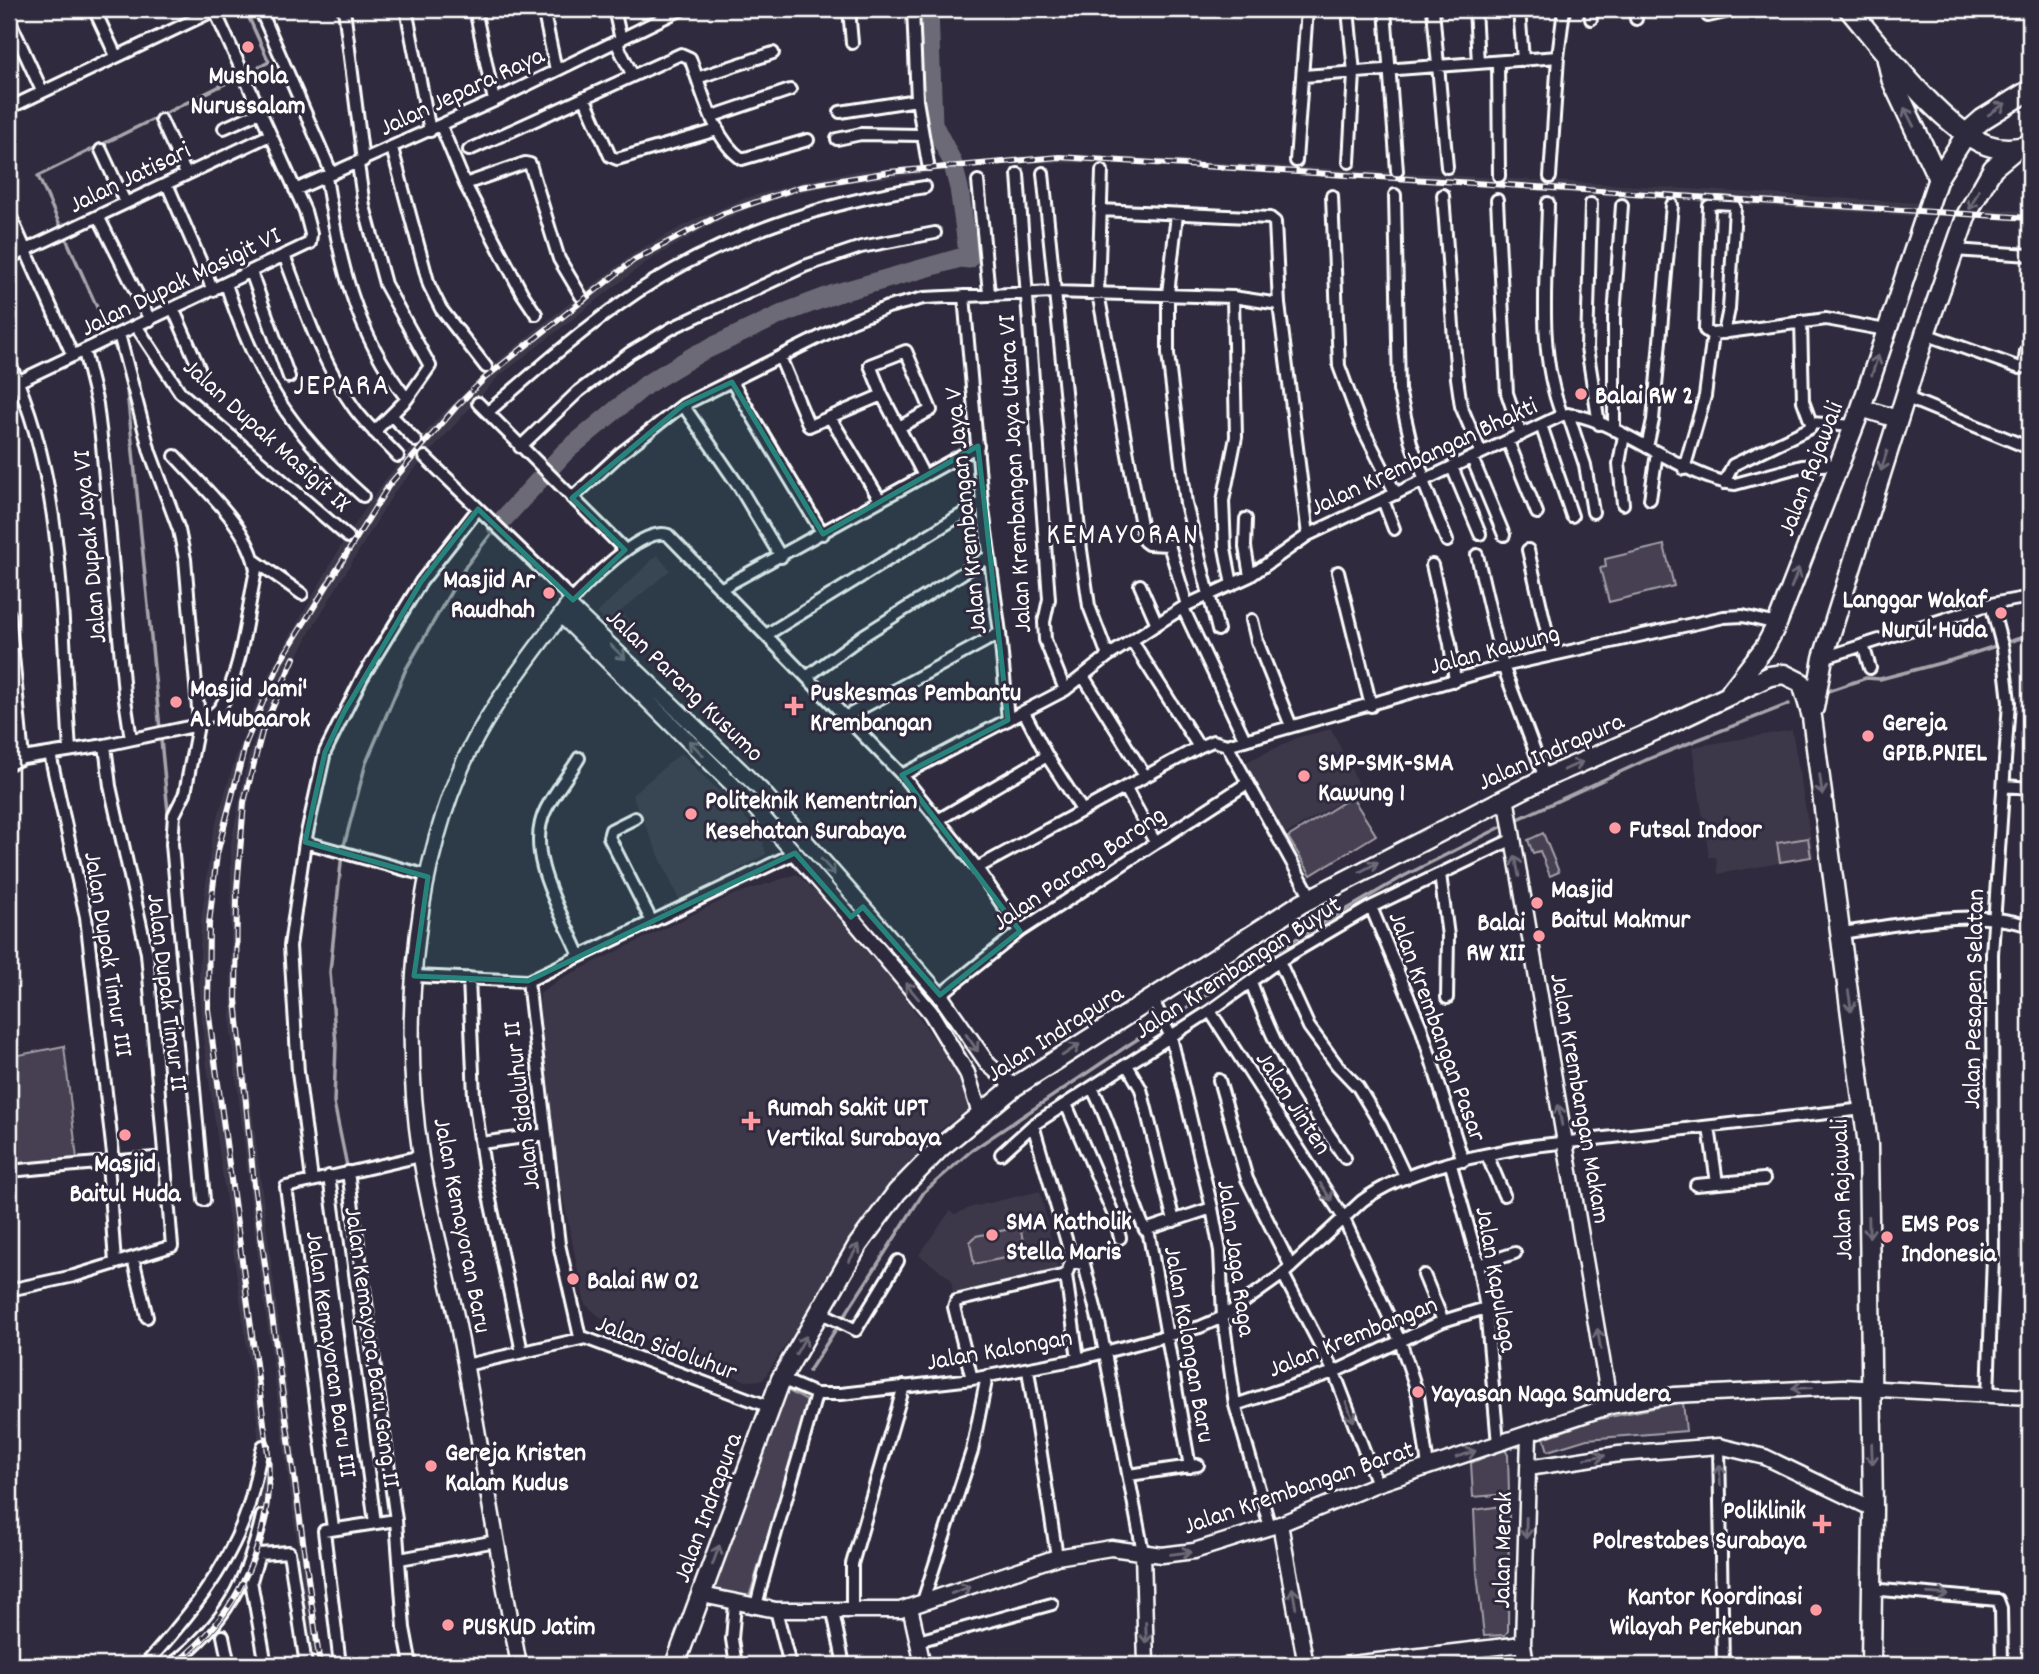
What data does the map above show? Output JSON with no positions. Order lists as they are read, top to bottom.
{
  "streets": {
    "main road": ["Jalan Rajawali", "Jalan Indrapura"],
    "street": [
      "Jalan Jepara Raya",
      "Jalan Jatisari",
      "Jalan Dupak Masigit VI",
      "Jalan Dupak Masigit IX",
      "Jalan Krembangan Bhakti",
      "Jalan Krembangan Jaya Utara VI",
      "Jalan Krembangan Jaya V",
      "Jalan Dupak Jaya VI",
      "Jalan Kawung",
      "Jalan Parang Kusumo",
      "Jalan Parang Barong",
      "Jalan Dupak Timur III",
      "Jalan Krembangan Buyut",
      "Jalan Dupak Timur II",
      "Jalan Pesapen Selatan",
      "Jalan Krembangan Pasar",
      "Jalan Krembangan Makam",
      "Jalan Jinten",
      "Jalan Sidoluhur II",
      "Jalan Kemayoran Baru",
      "Jalan Jaga Raga",
      "Jalan Kapulaga",
      "Jalan Krembangan",
      "Jalan Kalongan Baru",
      "Jalan Sidoluhur",
      "Jalan Kemayora Baru Gang II",
      "Jalan Kalongan",
      "Jalan Kemayoran Baru III",
      "Jalan Krembangan Barat",
      "Jalan Merak"
    ]
  },
  "crossings": [
    ["Jalan Jepara Raya", "Jalan Dupak Masigit VI"],
    ["Jalan Jatisari", "Jalan Dupak Jaya VI"],
    ["Jalan Dupak Masigit VI", "Jalan Dupak Masigit IX"],
    ["Jalan Dupak Masigit VI", "Jalan Dupak Jaya VI"],
    ["Jalan Krembangan Bhakti", "Jalan Rajawali"],
    ["Jalan Krembangan Bhakti", "Jalan Krembangan Jaya Utara VI"],
    ["Jalan Krembangan Bhakti", "Jalan Krembangan Jaya V"],
    ["Jalan Rajawali", "Jalan Kawung"],
    ["Jalan Rajawali", "Jalan Indrapura"],
    ["Jalan Rajawali", "Jalan Kalongan"],
    ["Jalan Rajawali", "Jalan Krembangan Barat"],
    ["Jalan Parang Kusumo", "Jalan Indrapura"],
    ["Jalan Parang Kusumo", "Jalan Parang Barong"],
    ["Jalan Parang Kusumo", "Jalan Kemayoran Baru"],
    ["Jalan Indrapura", "Jalan Krembangan Makam"],
    ["Jalan Indrapura", "Jalan Jaga Raga"],
    ["Jalan Indrapura", "Jalan Sidoluhur"],
    ["Jalan Indrapura", "Jalan Kalongan"],
    ["Jalan Indrapura", "Jalan Krembangan Barat"],
    ["Jalan Krembangan Buyut", "Jalan Krembangan Pasar"],
    ["Jalan Krembangan Buyut", "Jalan Krembangan Makam"],
    ["Jalan Krembangan Buyut", "Jalan Jinten"],
    ["Jalan Krembangan Buyut", "Jalan Jaga Raga"],
    ["Jalan Krembangan Buyut", "Jalan Kalongan Baru"],
    ["Jalan Pesapen Selatan", "Jalan Krembangan Barat"],
    ["Jalan Krembangan Pasar", "Jalan Kalongan"],
    ["Jalan Krembangan Makam", "Jalan Kalongan"],
    ["Jalan Krembangan Makam", "Jalan Krembangan Barat"],
    ["Jalan Jinten", "Jalan Krembangan"],
    ["Jalan Jinten", "Jalan Kalongan"],
    ["Jalan Jinten", "Jalan Krembangan Barat"],
    ["Jalan Sidoluhur II", "Jalan Kemayoran Baru"],
    ["Jalan Sidoluhur II", "Jalan Sidoluhur"],
    ["Jalan Kemayoran Baru", "Jalan Sidoluhur"],
    ["Jalan Jaga Raga", "Jalan Krembangan"],
    ["Jalan Jaga Raga", "Jalan Kalongan"],
    ["Jalan Jaga Raga", "Jalan Krembangan Barat"],
    ["Jalan Kapulaga", "Jalan Krembangan"],
    ["Jalan Kapulaga", "Jalan Kalongan"],
    ["Jalan Kapulaga", "Jalan Krembangan Barat"],
    ["Jalan Kalongan Baru", "Jalan Kalongan"],
    ["Jalan Kemayora Baru Gang II", "Jalan Kemayoran Baru III"],
    ["Jalan Krembangan Barat", "Jalan Merak"]
  ],
  "one_way": ["Jalan Indrapura", "Jalan Krembangan Makam", "Jalan Merak"],
  "districts": ["JEPARA", "KEMAYORAN"],
  "places": {
    "other": [
      "Mushola Nurussalam",
      "Balai RW 2",
      "Masjid Ar Raudhah",
      "Langgar Wakaf Nurul Huda",
      "Masjid Jami' Al Mubaarok",
      "Gereja GPIB.PNIEL",
      "SMP-SMK-SMA Kawung 1",
      "Politeknik Kementrian Kesehatan Surabaya",
      "Futsal Indoor",
      "Masjid Baitul Makmur",
      "Balai RW XII",
      "Masjid Baitul Huda",
      "SMA Katholik Stella Maris",
      "EMS Pos Indonesia",
      "Balai RW 02",
      "Yayasan Naga Samudera",
      "Gereja Kristen Kalam Kudus",
      "Kantor Koordinasi Wilayah Perkebunan",
      "PUSKUD Jatim"
    ],
    "health": ["Puskesmas Pembantu Krembangan", "Rumah Sakit UPT Vertikal Surabaya", "Poliklinik Polrestabes Surabaya"]
  }
}
